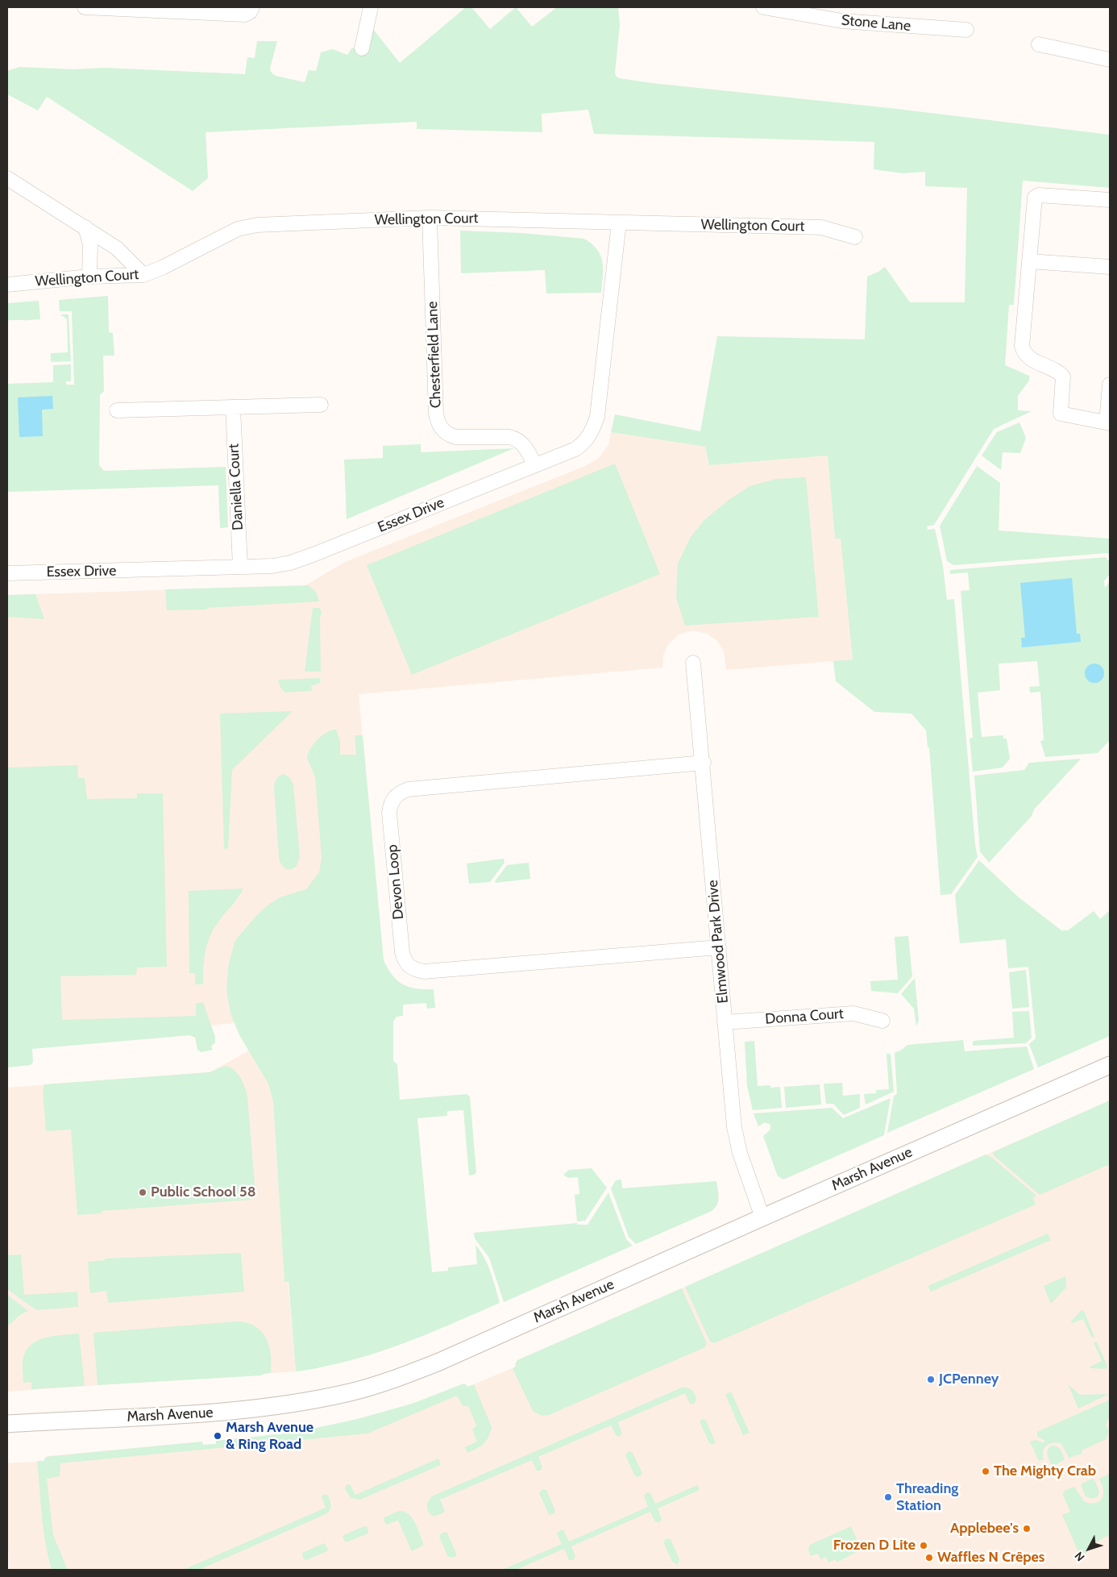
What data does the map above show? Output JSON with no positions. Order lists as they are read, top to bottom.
{
  "streets": {
    "street": [
      "Stone Lane",
      "Wellington Court",
      "Chesterfield Lane",
      "Daniella Court",
      "Essex Drive",
      "Devon Loop",
      "Elmwood Park Drive",
      "Donna Court",
      "Marsh Avenue"
    ]
  },
  "crossings": [
    ["Wellington Court", "Chesterfield Lane"],
    ["Wellington Court", "Essex Drive"],
    ["Chesterfield Lane", "Essex Drive"],
    ["Daniella Court", "Essex Drive"],
    ["Devon Loop", "Elmwood Park Drive"],
    ["Elmwood Park Drive", "Donna Court"],
    ["Elmwood Park Drive", "Marsh Avenue"]
  ],
  "places": [
    "Public School 58",
    "JCPenney",
    "Marsh Avenue & Ring Road",
    "The Mighty Crab",
    "Threading Station",
    "Applebee's",
    "Frozen D Lite",
    "Waffles N Crȇpes"
  ],
  "north": "bottom left"
}
